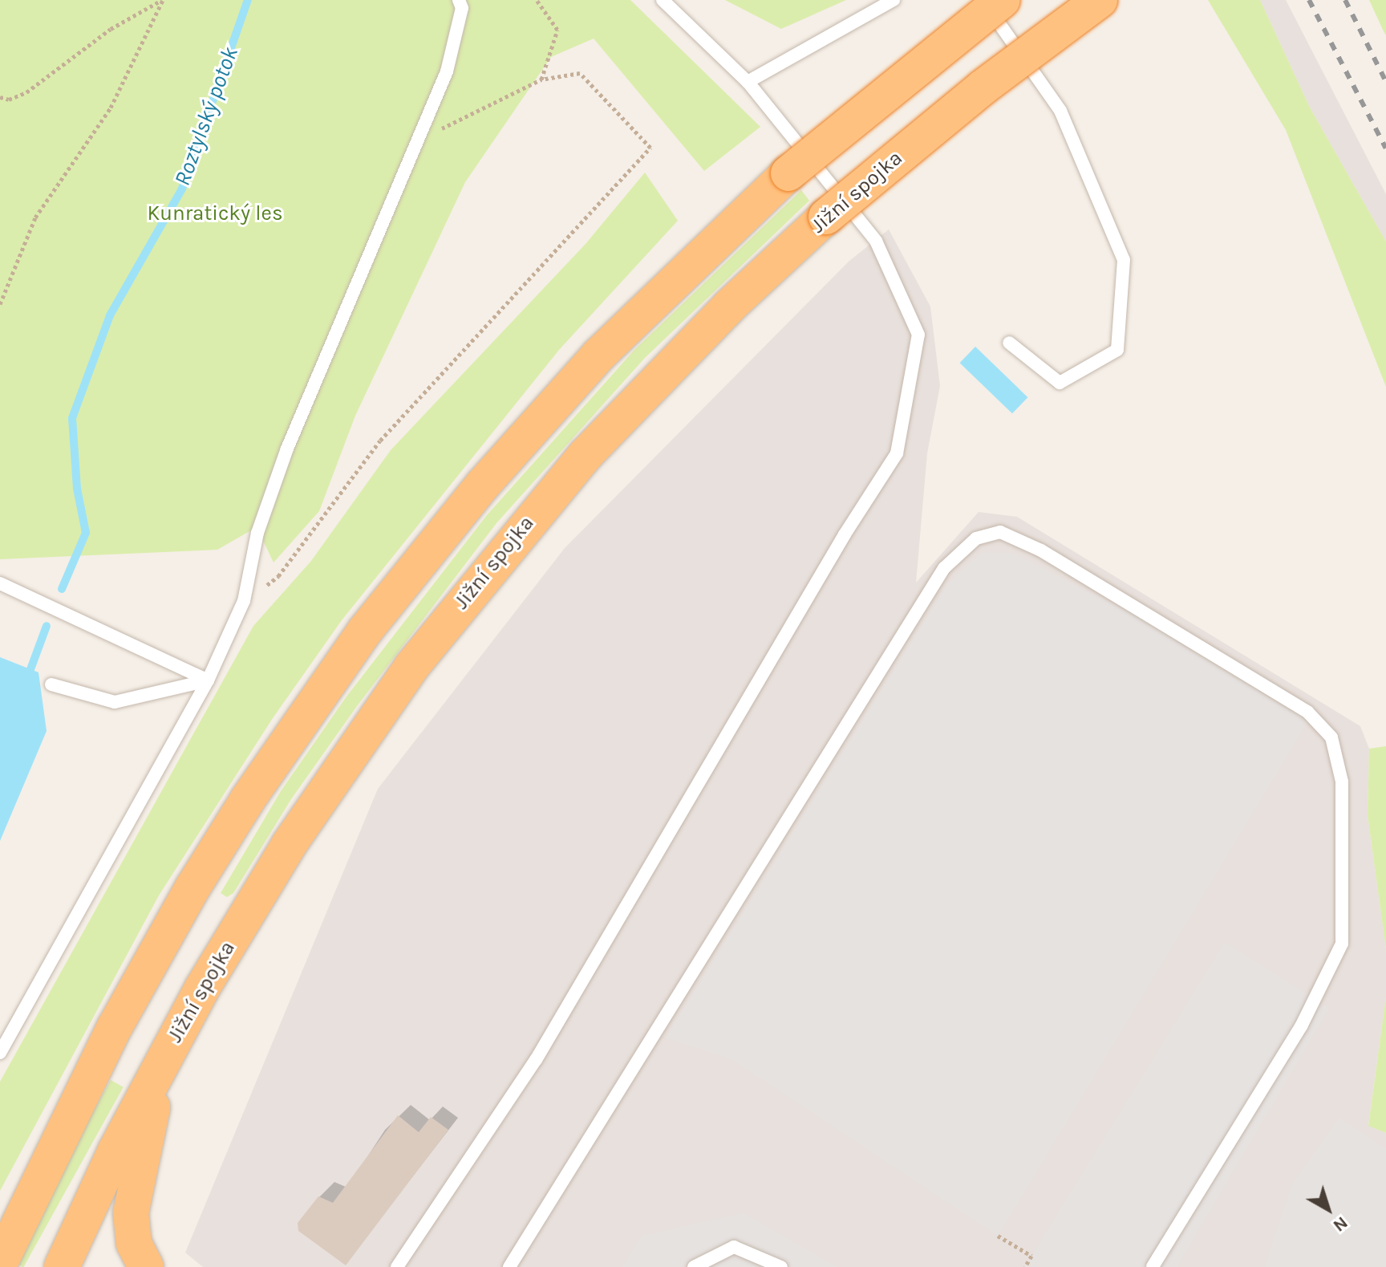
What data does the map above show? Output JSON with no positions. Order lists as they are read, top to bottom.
{
  "streets": {
    "highway": ["Jižní spojka"]
  },
  "water": ["Roztylský potok"],
  "parks": ["Kunratický les"],
  "north": "bottom right"
}
